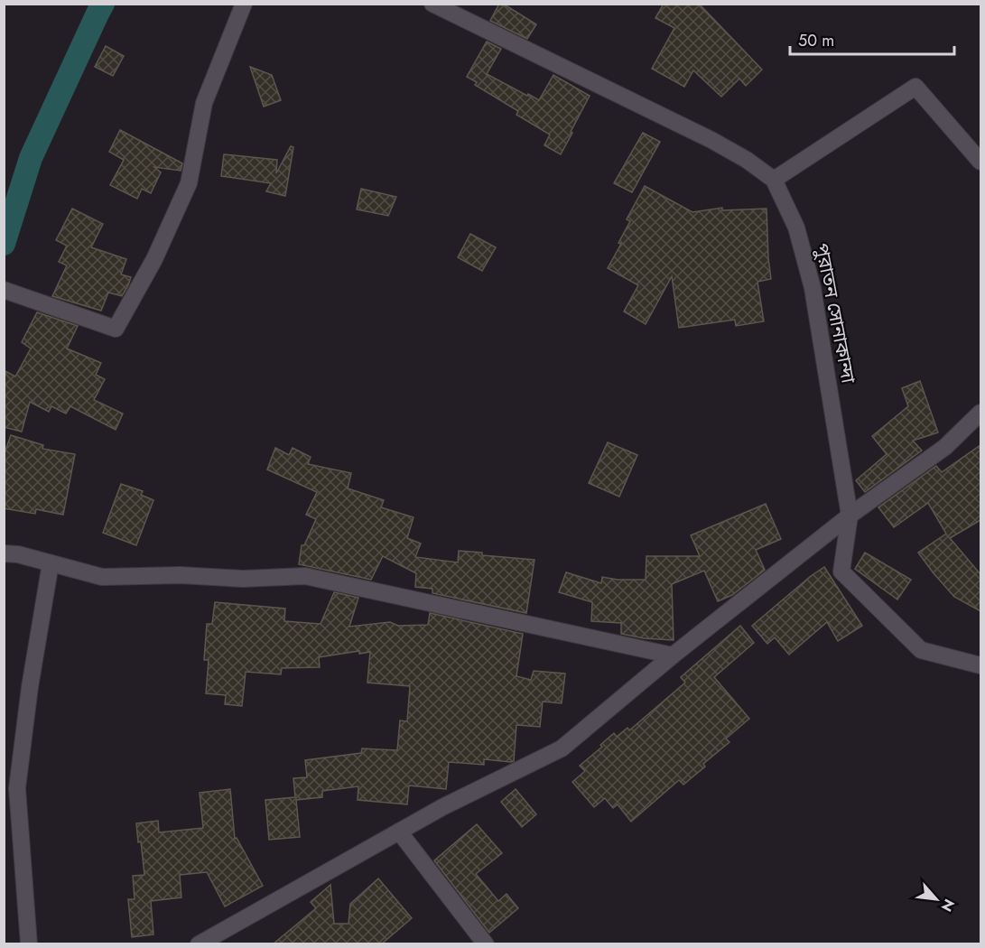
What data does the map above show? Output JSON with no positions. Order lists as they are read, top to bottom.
{
  "streets": {
    "street": ["পুরাতন সোনাকান্দা"]
  },
  "scale_bar": "50 m",
  "north": "bottom right"
}
